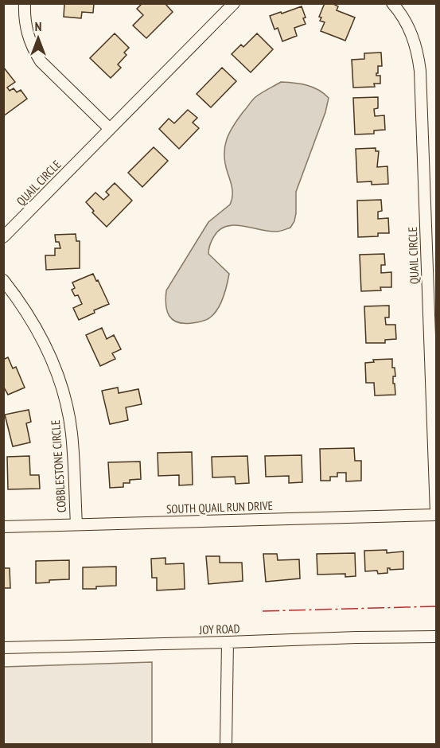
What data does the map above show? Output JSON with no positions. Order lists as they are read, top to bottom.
{
  "streets": {
    "street": [
      "QUAIL CIRCLE",
      "COBBLESTONE CIRCLE",
      "SOUTH QUAIL RUN DRIVE",
      "JOY ROAD"
    ]
  },
  "crossings": [
    ["QUAIL CIRCLE", "SOUTH QUAIL RUN DRIVE"],
    ["COBBLESTONE CIRCLE", "SOUTH QUAIL RUN DRIVE"]
  ],
  "north": "top"
}
